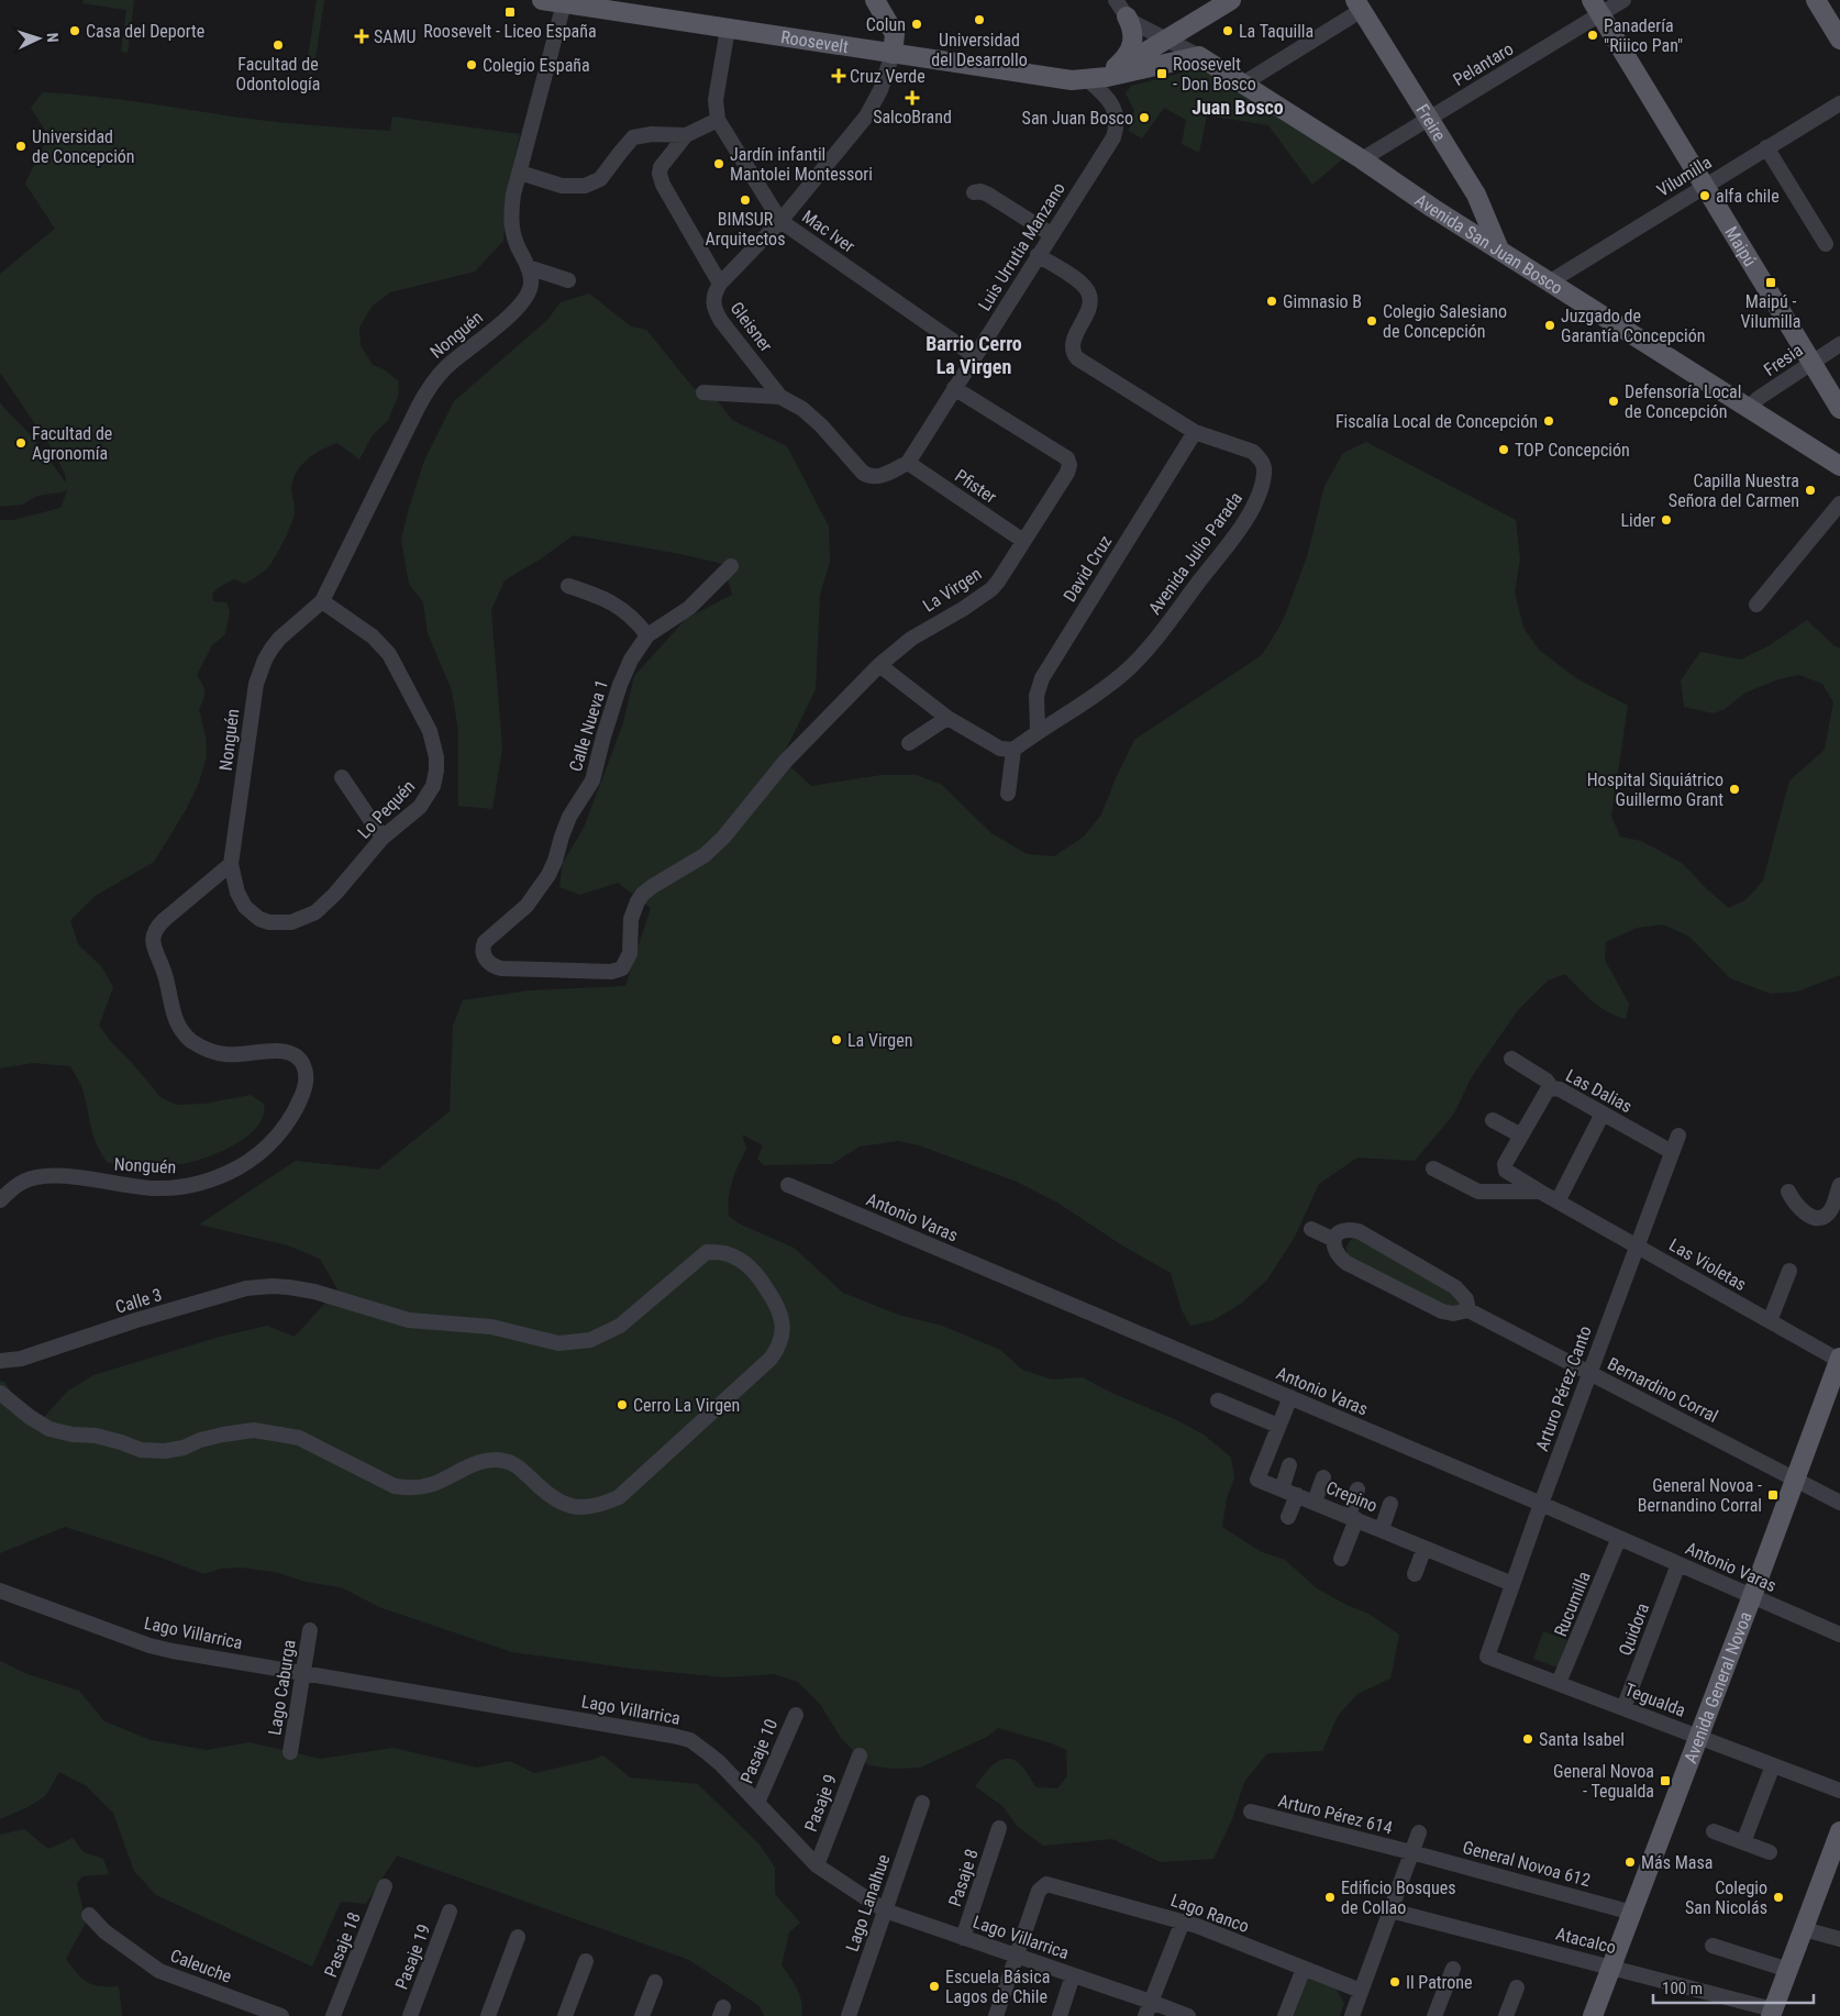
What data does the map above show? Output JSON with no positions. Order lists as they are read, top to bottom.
{
  "streets": {
    "main road": [
      "Roosevelt",
      "Freire",
      "Avenida San Juan Bosco",
      "Maipú",
      "Avenida General Novoa"
    ],
    "street": [
      "Pelantaro",
      "Vilumilla",
      "Mac Iver",
      "Luis Urrutia Manzano",
      "Gleisner",
      "Nonguén",
      "Fresia",
      "Pfister",
      "Avenida Julio Parada",
      "David Cruz",
      "La Virgen",
      "Calle Nueva 1",
      "Lo Pequén",
      "Las Dalias",
      "Antonio Varas",
      "Las Violetas",
      "Calle 3",
      "Arturo Pérez Canto",
      "Bernardino Corral",
      "Crepino",
      "Rucumilla",
      "Quidora",
      "Lago Villarrica",
      "Lago Caburga",
      "Tegualda",
      "Pasaje 10",
      "Pasaje 9",
      "Arturo Pérez 614",
      "General Novoa 612",
      "Pasaje 8",
      "Lago Lanalhue",
      "Lago Ranco",
      "Atacalco",
      "Pasaje 18",
      "Pasaje 19",
      "Caleuche"
    ]
  },
  "crossings": [
    ["Roosevelt", "Mac Iver"],
    ["Roosevelt", "Avenida San Juan Bosco"],
    ["Roosevelt", "Luis Urrutia Manzano"],
    ["Roosevelt", "Nonguén"],
    ["Pelantaro", "Freire"],
    ["Pelantaro", "Avenida San Juan Bosco"],
    ["Pelantaro", "Maipú"],
    ["Freire", "Avenida San Juan Bosco"],
    ["Vilumilla", "Avenida San Juan Bosco"],
    ["Vilumilla", "Maipú"],
    ["Mac Iver", "Luis Urrutia Manzano"],
    ["Mac Iver", "Gleisner"],
    ["Avenida San Juan Bosco", "Fresia"],
    ["Luis Urrutia Manzano", "Gleisner"],
    ["Luis Urrutia Manzano", "Pfister"],
    ["Luis Urrutia Manzano", "Avenida Julio Parada"],
    ["Luis Urrutia Manzano", "La Virgen"],
    ["Maipú", "Fresia"],
    ["Gleisner", "Pfister"],
    ["Nonguén", "Lo Pequén"],
    ["Pfister", "La Virgen"],
    ["Avenida Julio Parada", "David Cruz"],
    ["La Virgen", "Calle Nueva 1"],
    ["Las Dalias", "Arturo Pérez Canto"],
    ["Antonio Varas", "Arturo Pérez Canto"],
    ["Antonio Varas", "Crepino"],
    ["Antonio Varas", "Rucumilla"],
    ["Antonio Varas", "Quidora"],
    ["Antonio Varas", "Avenida General Novoa"],
    ["Las Violetas", "Arturo Pérez Canto"],
    ["Las Violetas", "Avenida General Novoa"],
    ["Arturo Pérez Canto", "Bernardino Corral"],
    ["Arturo Pérez Canto", "Crepino"],
    ["Arturo Pérez Canto", "Tegualda"],
    ["Bernardino Corral", "Avenida General Novoa"],
    ["Rucumilla", "Tegualda"],
    ["Quidora", "Tegualda"],
    ["Lago Villarrica", "Lago Caburga"],
    ["Lago Villarrica", "Pasaje 10"],
    ["Lago Villarrica", "Pasaje 9"],
    ["Lago Villarrica", "Pasaje 8"],
    ["Lago Villarrica", "Lago Lanalhue"],
    ["Lago Villarrica", "Lago Ranco"],
    ["Avenida General Novoa", "Tegualda"],
    ["Avenida General Novoa", "General Novoa 612"],
    ["Avenida General Novoa", "Atacalco"],
    ["Arturo Pérez 614", "General Novoa 612"]
  ],
  "districts": ["Juan Bosco", "Barrio Cerro La Virgen"],
  "places": {
    "transit": [
      "Roosevelt - Liceo España",
      "Roosevelt - Don Bosco",
      "Maipú - Vilumilla",
      "General Novoa - Bernandino Corral",
      "General Novoa - Tegualda"
    ],
    "other": [
      "Universidad del Desarrollo",
      "Colun",
      "Casa del Deporte",
      "La Taquilla",
      "Panadería \"Riiico Pan\"",
      "Facultad de Odontología",
      "Colegio España",
      "San Juan Bosco",
      "Universidad de Concepción",
      "Jardín infantil Mantolei Montessori",
      "alfa chile",
      "BIMSUR Arquitectos",
      "Gimnasio B",
      "Colegio Salesiano de Concepción",
      "Juzgado de Garantía Concepción",
      "Defensoría Local de Concepción",
      "Fiscalía Local de Concepción",
      "Facultad de Agronomía",
      "TOP Concepción",
      "Capilla Nuestra Señora del Carmen",
      "Lider",
      "Hospital Siquiátrico Guillermo Grant",
      "La Virgen",
      "Cerro La Virgen",
      "Santa Isabel",
      "Más Masa",
      "Edificio Bosques de Collao",
      "Colegio San Nicolás",
      "Il Patrone",
      "Escuela Básica Lagos de Chile"
    ],
    "health": ["SAMU", "Cruz Verde", "SalcoBrand"]
  },
  "scale_bar": "100 m",
  "north": "right"
}
